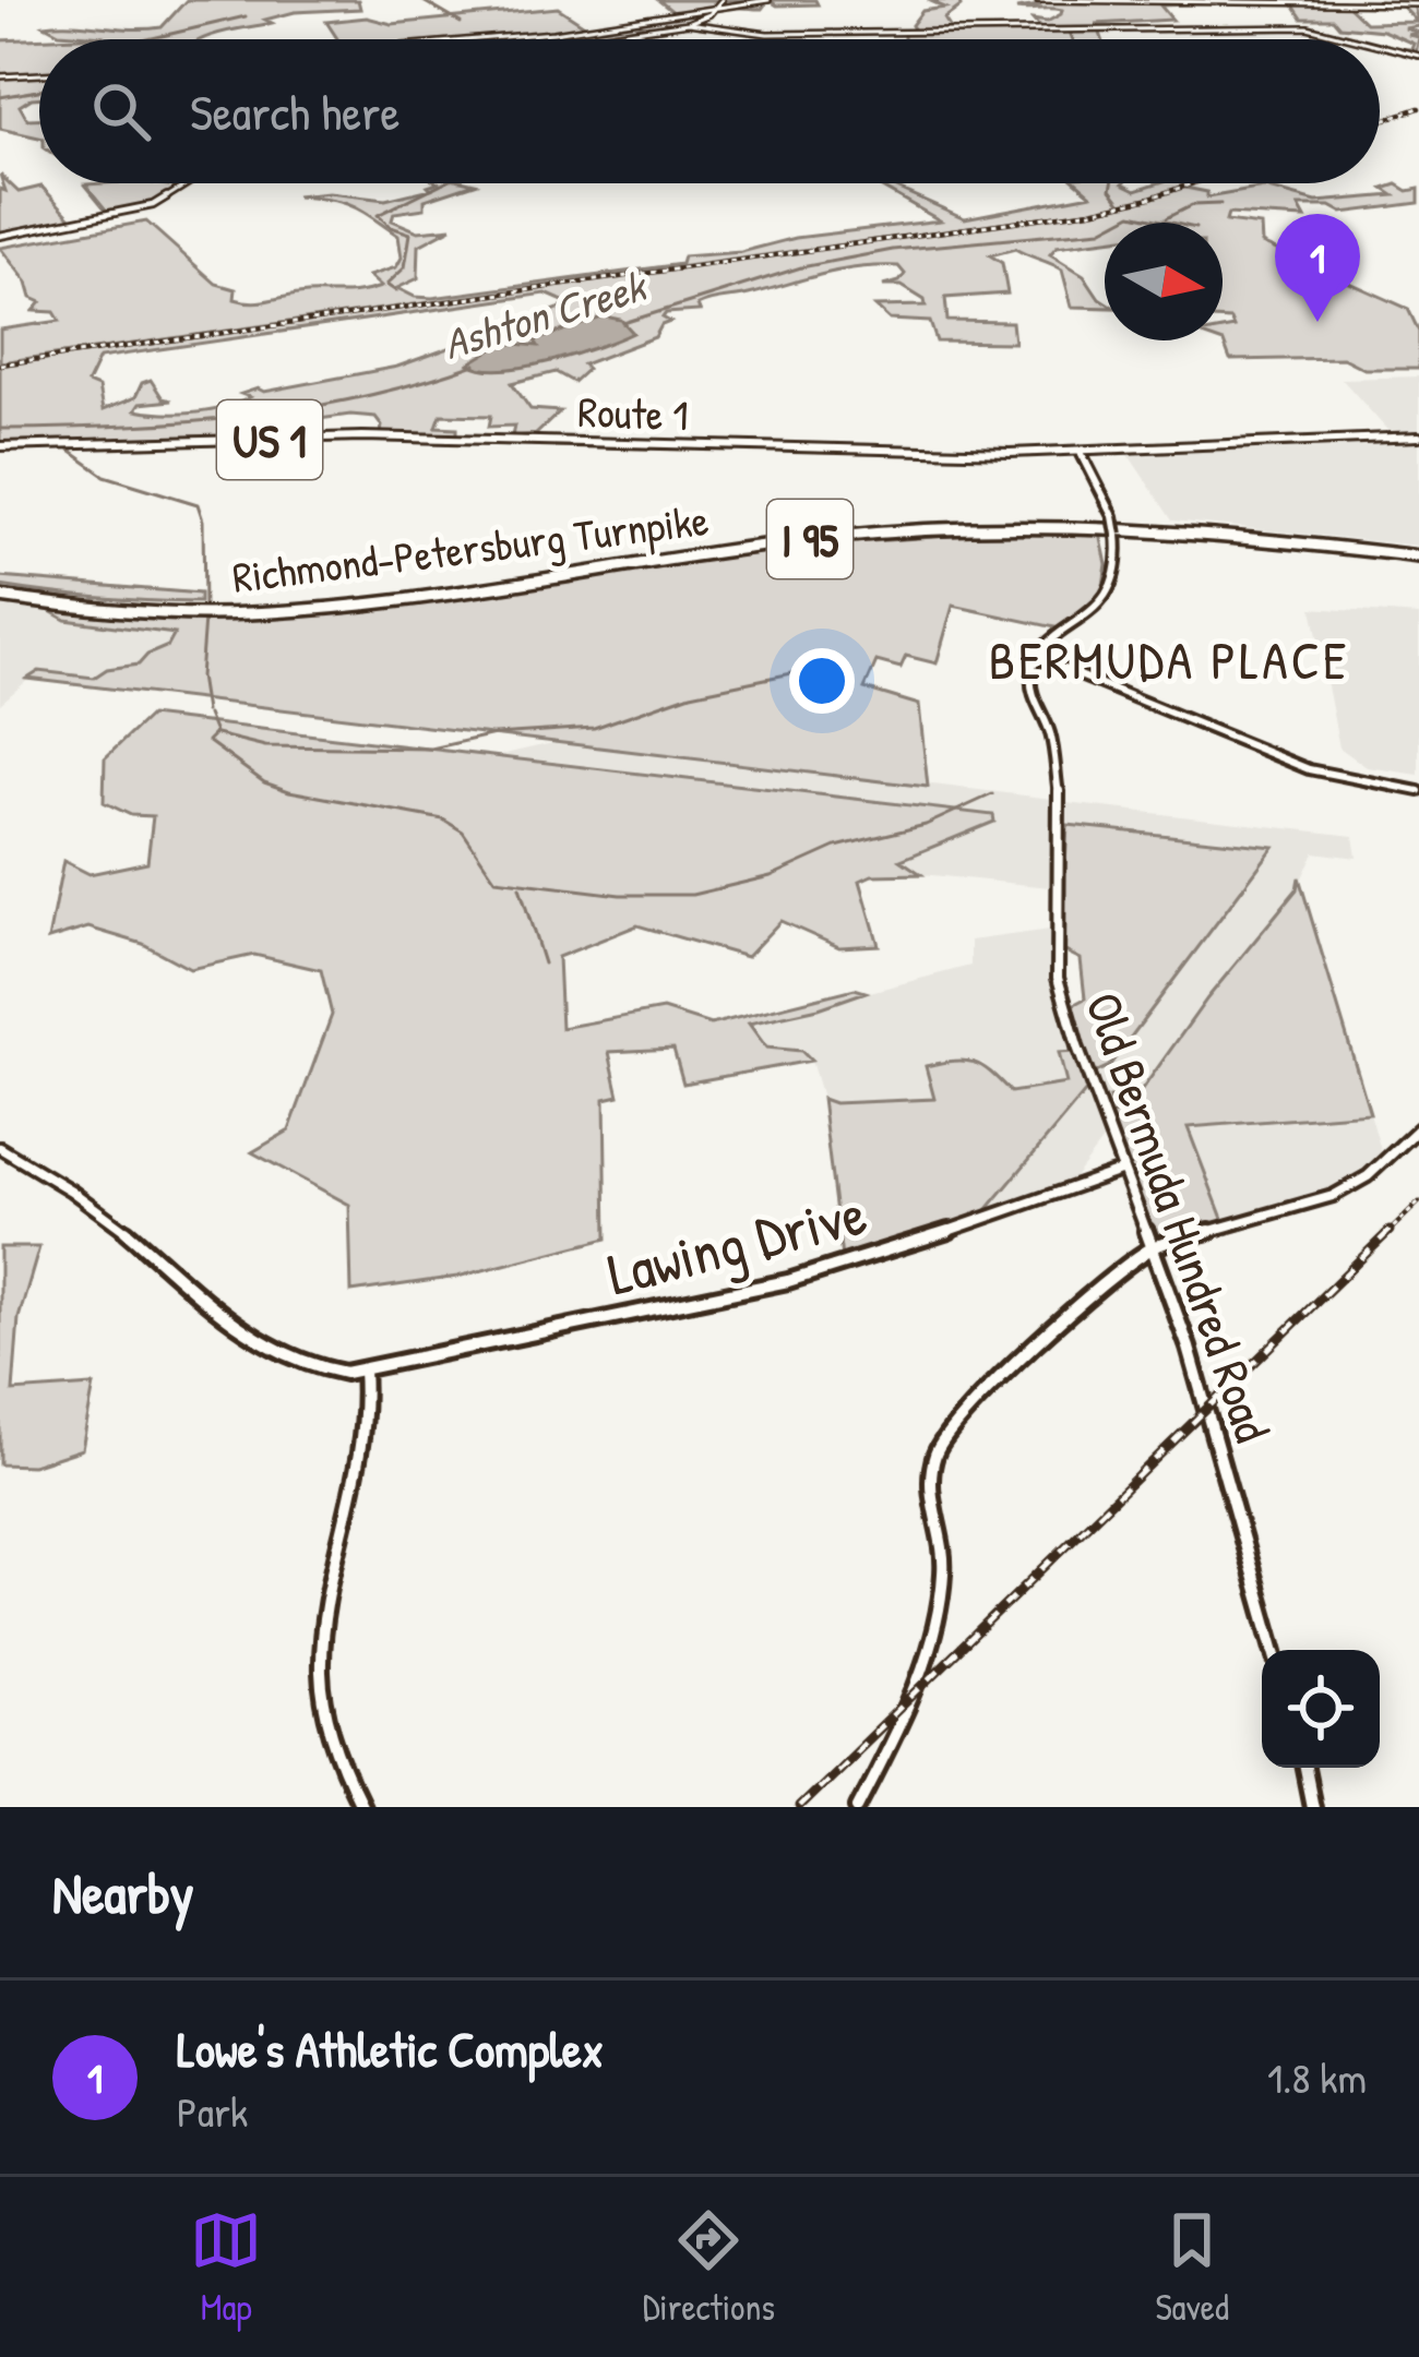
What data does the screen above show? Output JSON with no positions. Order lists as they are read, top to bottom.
{
  "streets": {
    "highway": ["I 95", "Richmond-Petersburg Turnpike"],
    "main road": ["Route 1", "US 1"],
    "street": ["Old Bermuda Hundred Road", "Lawing Drive"]
  },
  "crossings": [
    ["Old Bermuda Hundred Road", "Lawing Drive"]
  ],
  "districts": ["BERMUDA PLACE"],
  "water": ["Ashton Creek"],
  "north": "right",
  "page": {
    "search": "Search here",
    "pins": "1",
    "heading": "Nearby",
    "list": [
      {
        "mark": "1",
        "name": "Lowe's Athletic Complex",
        "note": "Park",
        "value": "1.8 km"
      }
    ],
    "nav": ["Map", "Directions", "Saved"]
  }
}
